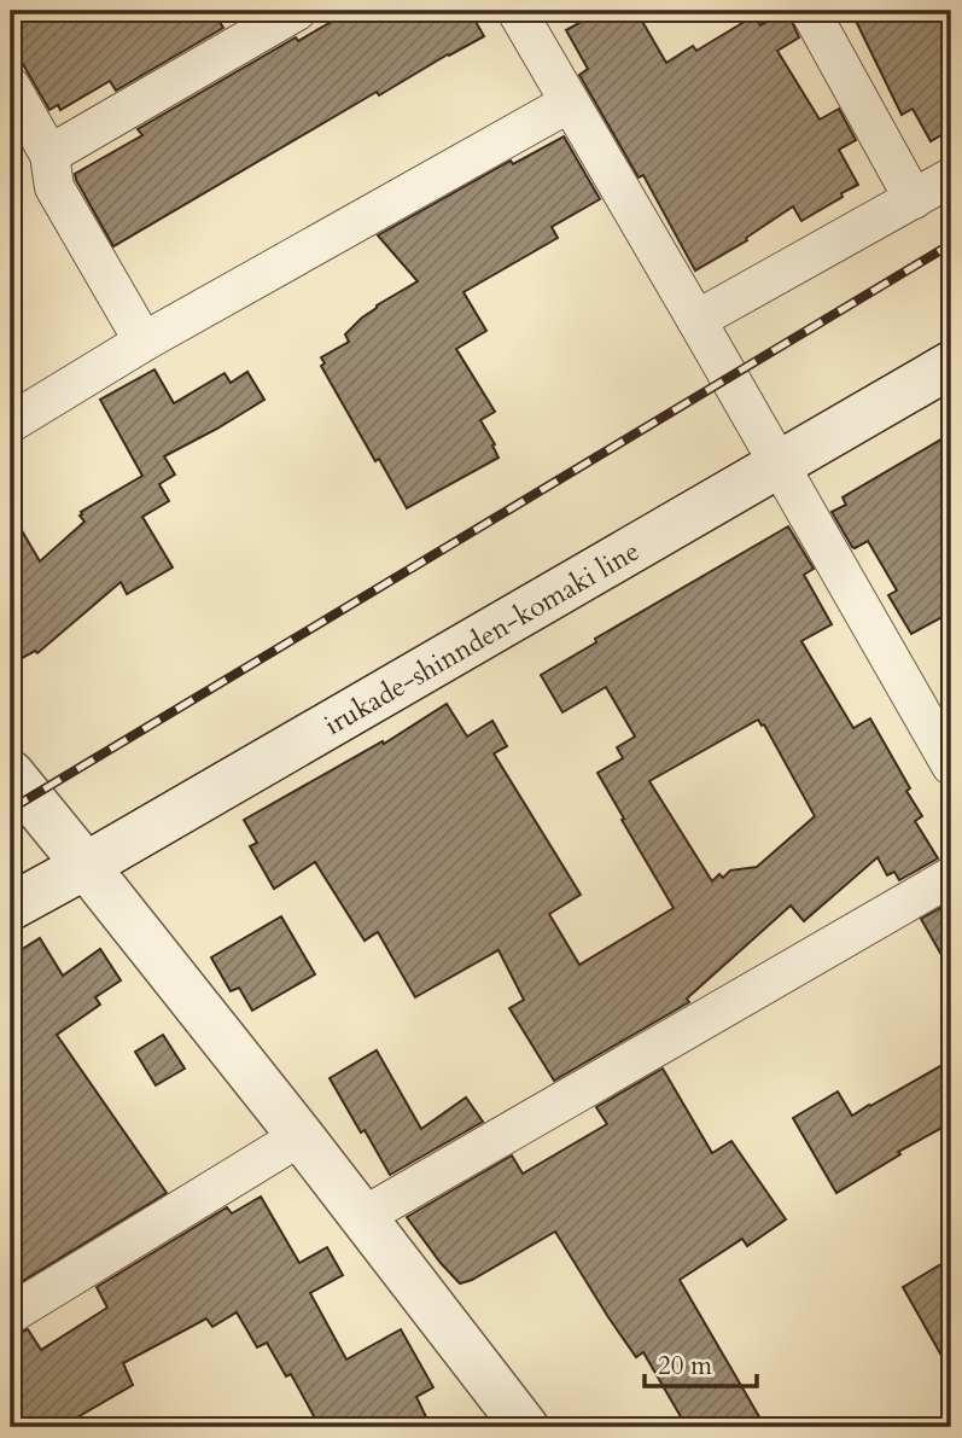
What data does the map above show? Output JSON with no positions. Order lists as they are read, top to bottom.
{
  "streets": {
    "main road": ["irukade-shinnden-komaki line"]
  },
  "scale_bar": "20 m"
}
